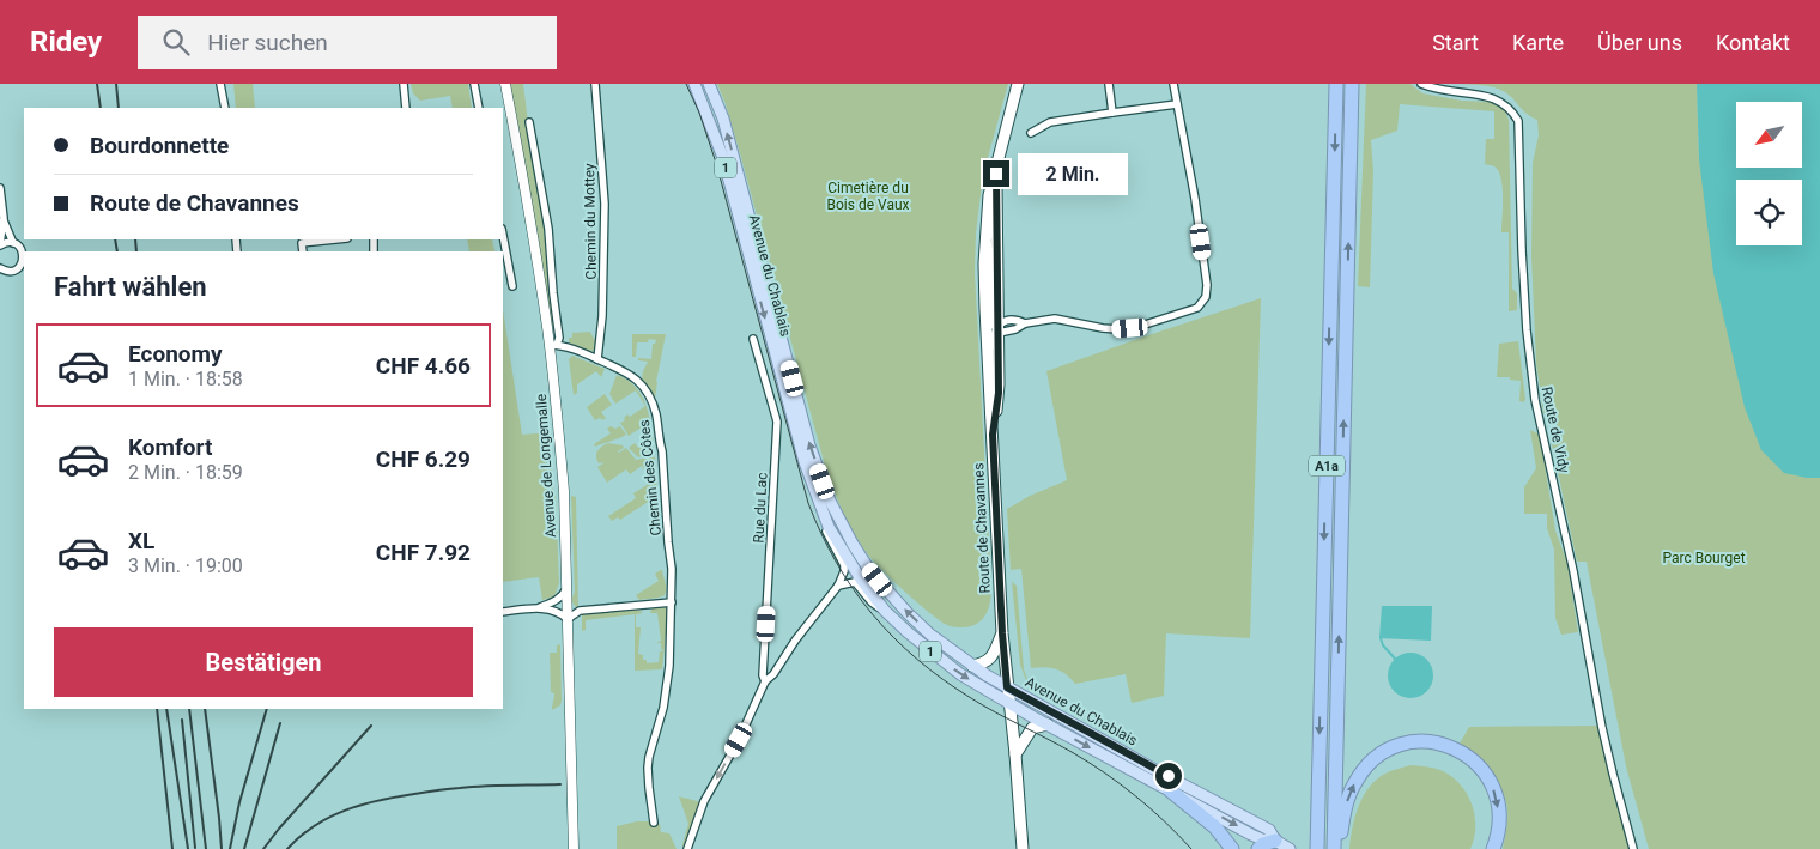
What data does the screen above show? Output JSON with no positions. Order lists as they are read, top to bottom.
{
  "streets": {
    "highway": ["A1a"],
    "main road": ["1", "Avenue du Chablais", "Route de Chavannes"],
    "street": [
      "Chemin du Mottey",
      "Route de Vidy",
      "Avenue de Longemalle",
      "Chemin des Côtes",
      "Rue du Lac"
    ]
  },
  "crossings": [
    ["Chemin du Mottey", "Chemin des Côtes"],
    ["Avenue du Chablais", "Route de Chavannes"],
    ["Avenue de Longemalle", "Chemin des Côtes"]
  ],
  "parks": ["Cimetière du Bois de Vaux", "Parc Bourget"],
  "north": "bottom left",
  "page": {
    "header": "Ridey",
    "search": "Hier suchen",
    "nav": [
      "Start",
      "Karte",
      "Über uns",
      "Kontakt"
    ],
    "banner": ["Bourdonnette", "Route de Chavannes"],
    "bubble": "2 Min.",
    "heading": "Fahrt wählen",
    "list": [
      {
        "name": "Economy",
        "note": "1 Min. · 18:58",
        "value": "CHF 4.66"
      },
      {
        "name": "Komfort",
        "note": "2 Min. · 18:59",
        "value": "CHF 6.29"
      },
      {
        "name": "XL",
        "note": "3 Min. · 19:00",
        "value": "CHF 7.92"
      }
    ],
    "buttons": "Bestätigen"
  }
}
